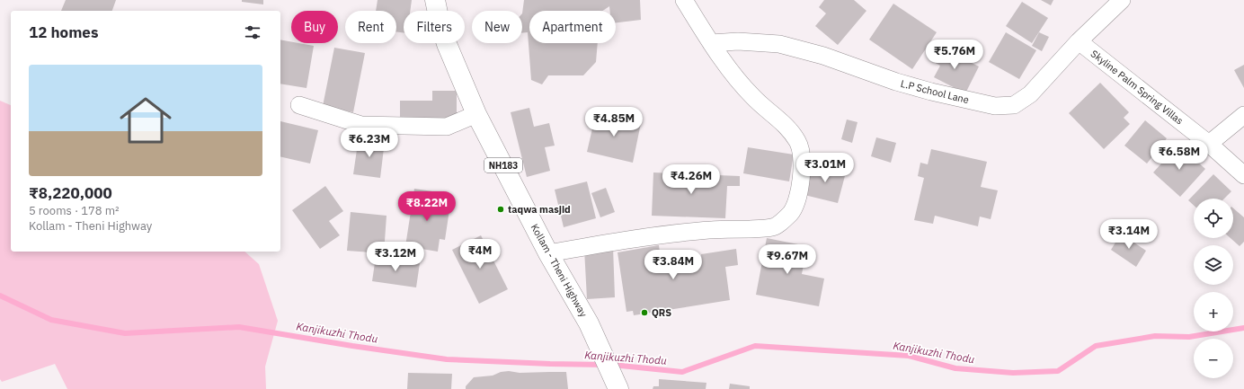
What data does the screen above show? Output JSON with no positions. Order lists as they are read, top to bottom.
{
  "streets": {
    "highway": ["NH183", "Kollam - Theni Highway"],
    "street": ["Skyline Palm Spring Villas", "L.P School Lane"]
  },
  "crossings": [
    ["Skyline Palm Spring Villas", "L.P School Lane"]
  ],
  "water": ["Kanjikuzhi Thodu"],
  "places": ["taqwa masjid", "QRS"],
  "page": {
    "chip": [
      "Buy",
      "Rent",
      "Filters",
      "New",
      "Apartment"
    ],
    "heading": "12 homes",
    "price": [
      "₹5.76M",
      "₹4.85M",
      "₹6.23M",
      "₹6.58M",
      "₹3.01M",
      "₹4.26M",
      "₹8.22M",
      "₹3.14M",
      "₹4M",
      "₹3.12M",
      "₹9.67M",
      "₹3.84M"
    ],
    "list": [
      {
        "name": "₹8,220,000",
        "note": "5 rooms · 178 m² · Kollam - Theni Highway"
      }
    ],
    "map_buttons": ["+", "−"]
  }
}
